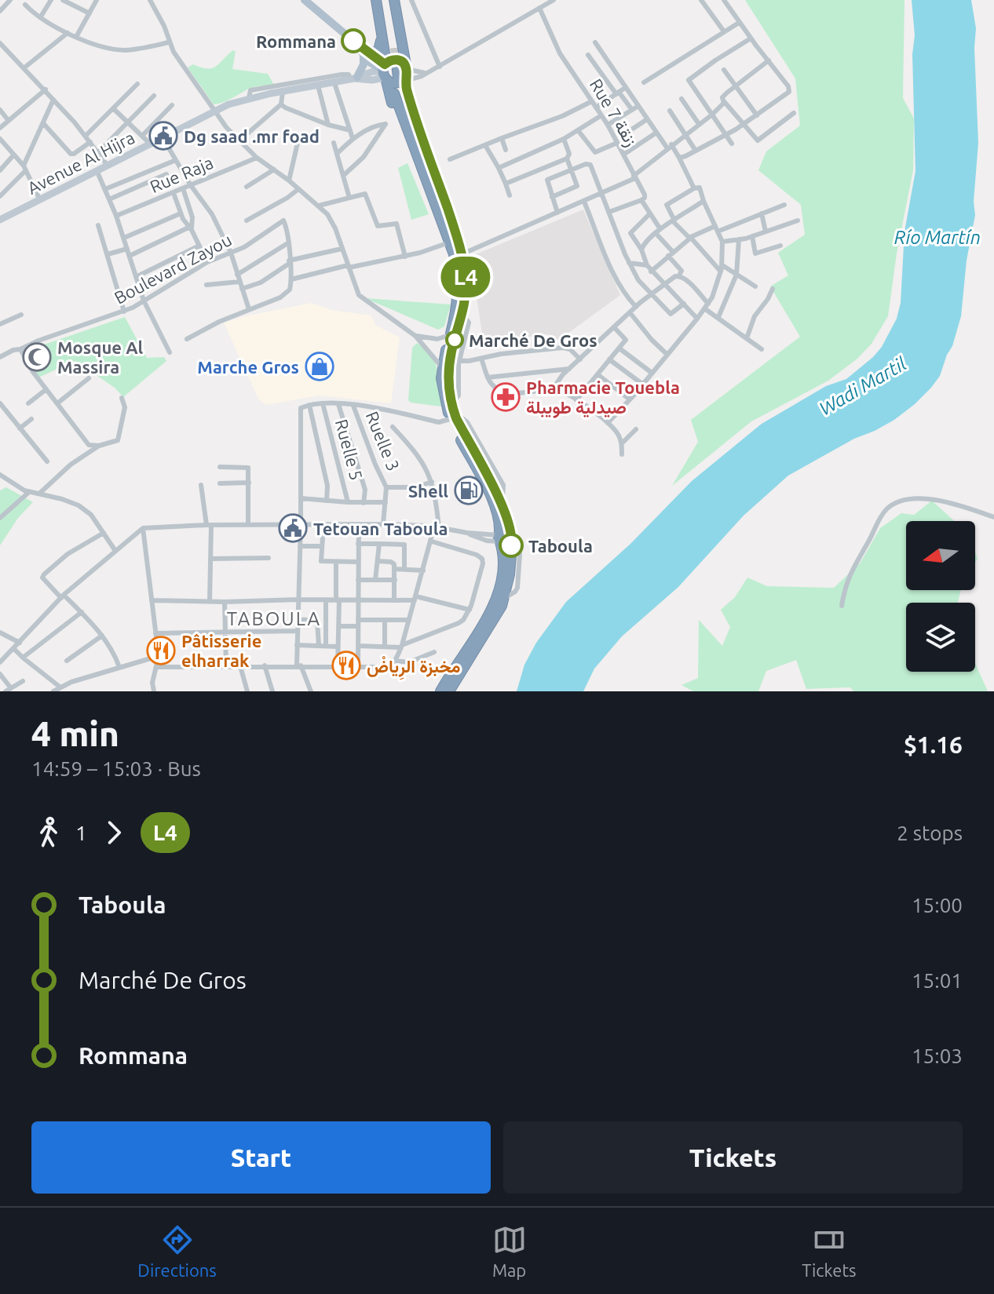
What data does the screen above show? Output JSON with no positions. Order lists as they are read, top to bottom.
{
  "streets": {
    "street": [
      "Rue 7 زنقة",
      "Avenue Al Hijra",
      "Rue Raja",
      "Boulevard Zayou",
      "Ruelle 3",
      "Ruelle 5"
    ]
  },
  "districts": ["TABOULA"],
  "water": ["Río Martín", "Wadi Martil"],
  "places": {
    "other": ["Rommana", "Marché De Gros", "Taboula"],
    "public building": ["Dg saad .mr foad", "Tetouan Taboula"],
    "mosque": ["Mosque Al Massira"],
    "shop": ["Marche Gros"],
    "pharmacy": ["Pharmacie Touebla صيدلية طويبلة"],
    "fuel station": ["Shell"],
    "restaurant": ["Pâtisserie elharrak", "مخبزة الرِياضْ"]
  },
  "lines": ["bus line L4"],
  "north": "left",
  "page": {
    "on_map": "L4",
    "heading": ["4 min", "14:59 – 15:03 · Bus", "$1.16"],
    "legs": ["1", "L4", "2 stops"],
    "list": [
      {
        "name": "Taboula",
        "value": "15:00"
      },
      {
        "name": "Marché De Gros",
        "value": "15:01"
      },
      {
        "name": "Rommana",
        "value": "15:03"
      }
    ],
    "buttons": ["Start", "Tickets"],
    "tabs": ["Directions", "Map", "Tickets"]
  }
}
